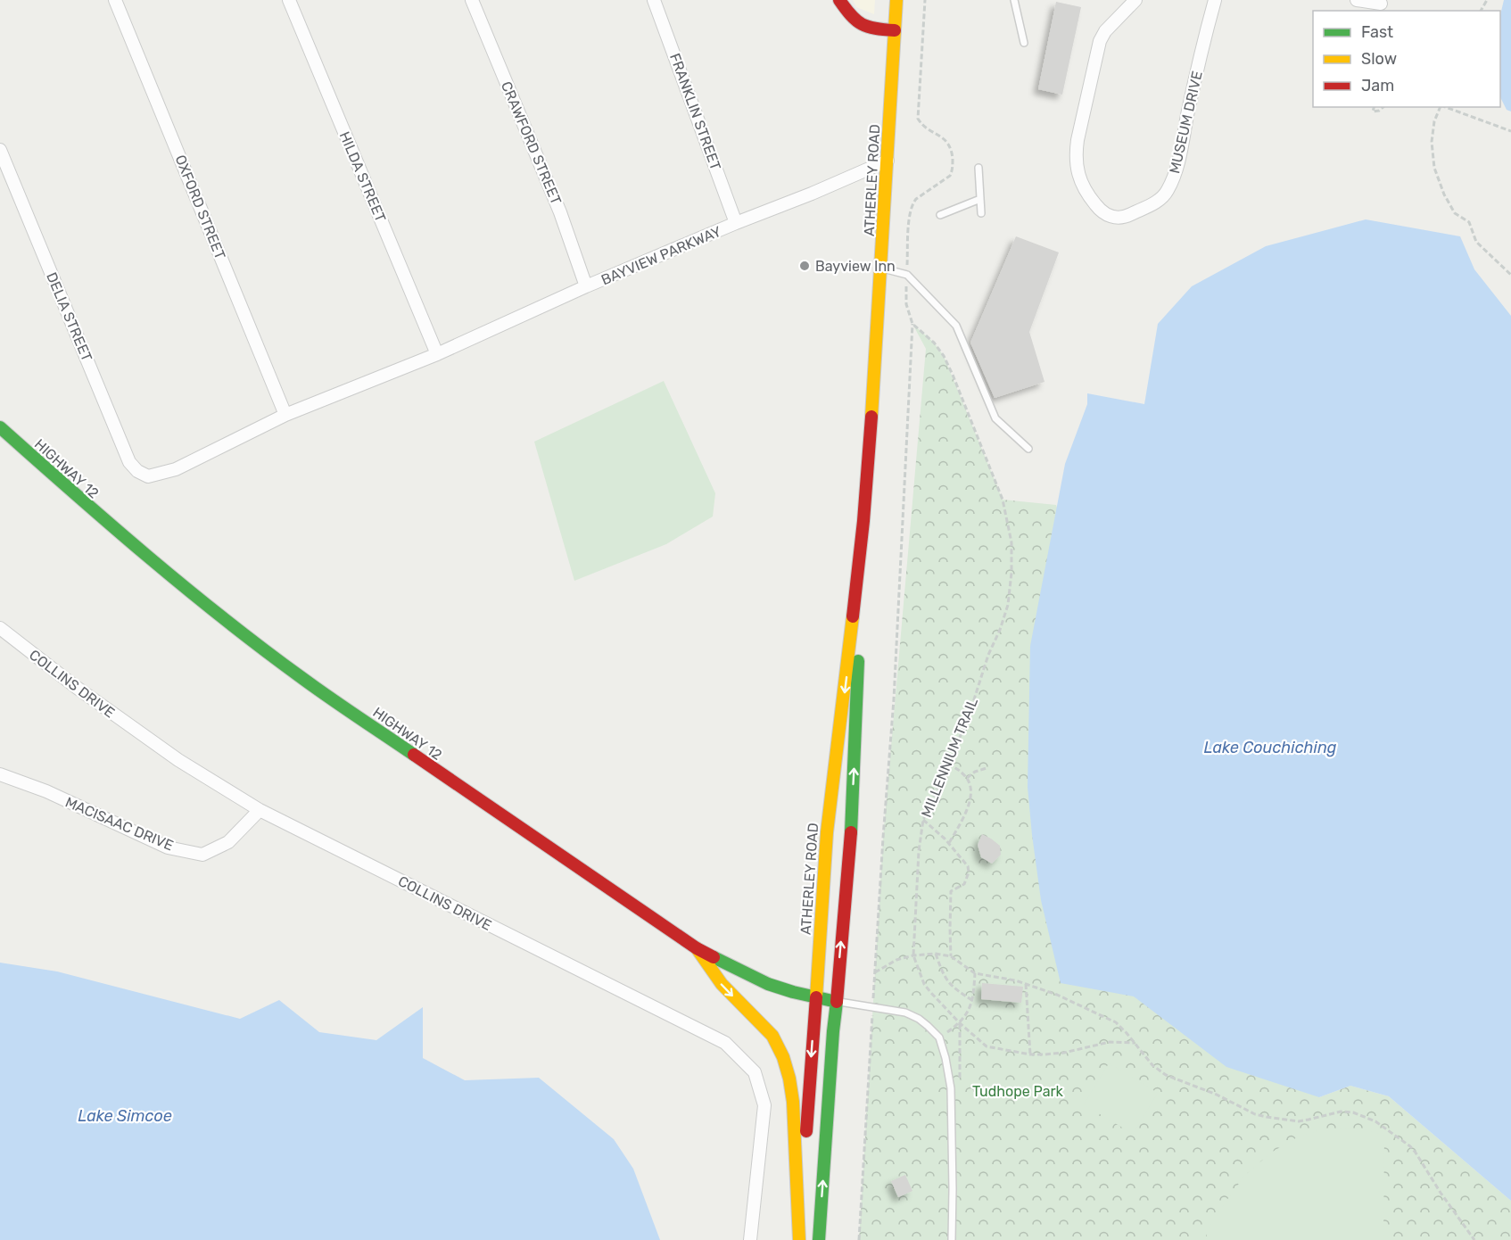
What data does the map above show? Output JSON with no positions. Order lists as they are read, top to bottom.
{
  "streets": {
    "main road": ["ATHERLEY ROAD", "HIGHWAY 12"],
    "street": [
      "FRANKLIN STREET",
      "MUSEUM DRIVE",
      "CRAWFORD STREET",
      "HILDA STREET",
      "OXFORD STREET",
      "BAYVIEW PARKWAY",
      "DELIA STREET",
      "COLLINS DRIVE",
      "MACISAAC DRIVE"
    ],
    "path": ["MILLENNIUM TRAIL"]
  },
  "crossings": [
    ["FRANKLIN STREET", "BAYVIEW PARKWAY"],
    ["CRAWFORD STREET", "BAYVIEW PARKWAY"],
    ["HILDA STREET", "BAYVIEW PARKWAY"],
    ["ATHERLEY ROAD", "BAYVIEW PARKWAY"],
    ["ATHERLEY ROAD", "HIGHWAY 12"],
    ["OXFORD STREET", "BAYVIEW PARKWAY"],
    ["OXFORD STREET", "DELIA STREET"],
    ["BAYVIEW PARKWAY", "DELIA STREET"],
    ["COLLINS DRIVE", "MACISAAC DRIVE"]
  ],
  "water": ["Lake Couchiching", "Lake Simcoe"],
  "parks": ["Tudhope Park"],
  "places": ["Bayview Inn"],
  "legend": ["Fast", "Slow", "Jam"]
}
